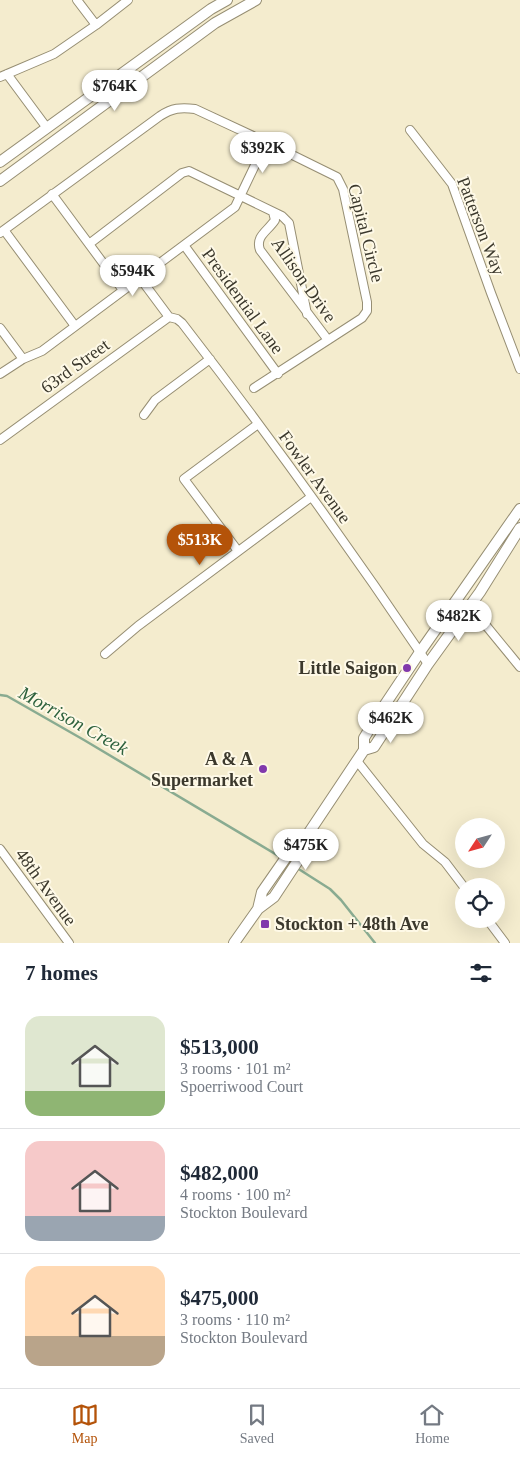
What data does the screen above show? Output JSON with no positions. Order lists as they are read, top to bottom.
{
  "streets": {
    "street": [
      "Patterson Way",
      "Capital Circle",
      "Allison Drive",
      "Presidential Lane",
      "63rd Street",
      "Fowler Avenue",
      "48th Avenue"
    ]
  },
  "crossings": [
    ["Capital Circle", "Allison Drive"],
    ["Capital Circle", "Presidential Lane"],
    ["63rd Street", "Fowler Avenue"]
  ],
  "water": ["Morrison Creek"],
  "places": {
    "other": ["Little Saigon", "A & A Supermarket"],
    "transit": ["Stockton + 48th Ave"]
  },
  "north": "bottom left",
  "page": {
    "price": [
      "$764K",
      "$392K",
      "$594K",
      "$513K",
      "$482K",
      "$462K",
      "$475K"
    ],
    "heading": "7 homes",
    "list": [
      {
        "name": "$513,000",
        "note": "3 rooms · 101 m² · Spoerriwood Court"
      },
      {
        "name": "$482,000",
        "note": "4 rooms · 100 m² · Stockton Boulevard"
      },
      {
        "name": "$475,000",
        "note": "3 rooms · 110 m² · Stockton Boulevard"
      }
    ],
    "tabs": ["Map", "Saved", "Home"]
  }
}
